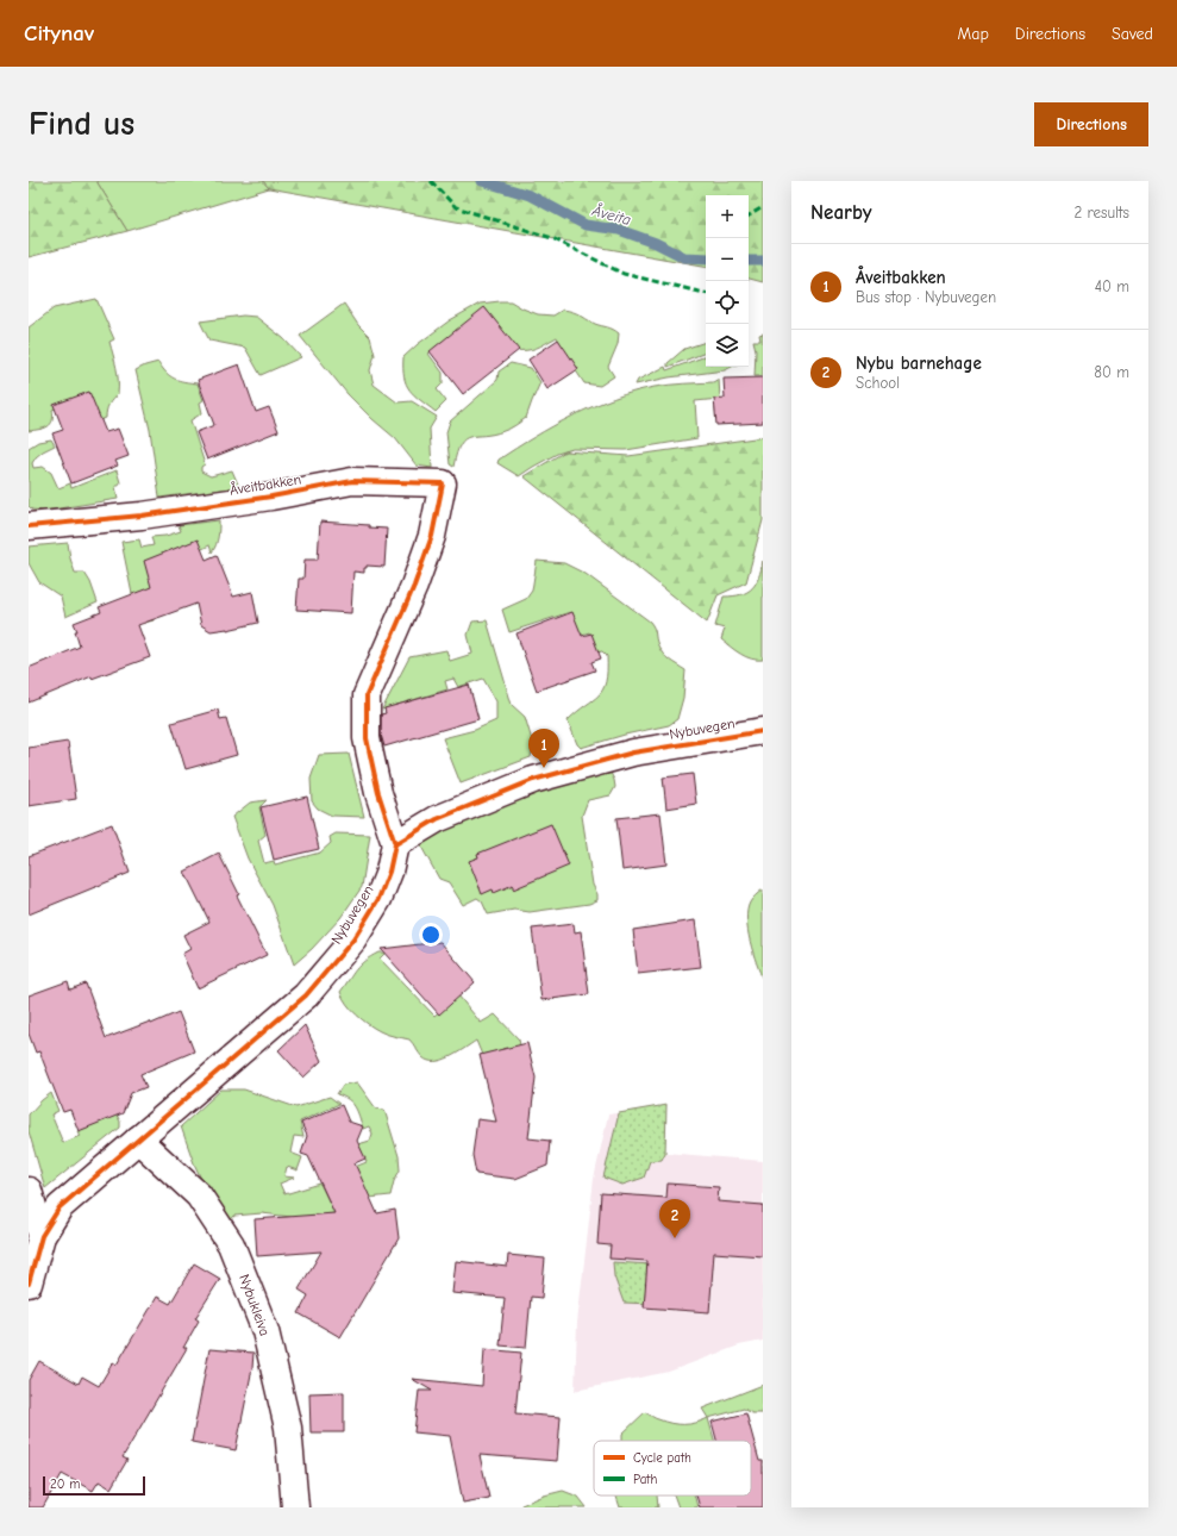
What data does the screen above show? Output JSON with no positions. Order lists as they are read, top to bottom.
{
  "streets": {
    "street": ["Åveitbakken", "Nybuvegen", "Nybukleiva"]
  },
  "crossings": [
    ["Åveitbakken", "Nybuvegen"],
    ["Nybuvegen", "Nybukleiva"]
  ],
  "water": ["Åveita"],
  "legend": ["Cycle path", "Path"],
  "scale_bar": "20 m",
  "page": {
    "header": "Citynav",
    "nav": ["Map", "Directions", "Saved"],
    "buttons": "Directions",
    "title": "Find us",
    "heading": ["Nearby", "2 results"],
    "map_buttons": ["+", "−"],
    "list": [
      {
        "mark": "1",
        "name": "Åveitbakken",
        "note": "Bus stop · Nybuvegen",
        "value": "40 m"
      },
      {
        "mark": "2",
        "name": "Nybu barnehage",
        "note": "School",
        "value": "80 m"
      }
    ],
    "pins": ["1", "2"],
    "scale": "20 m"
  }
}
